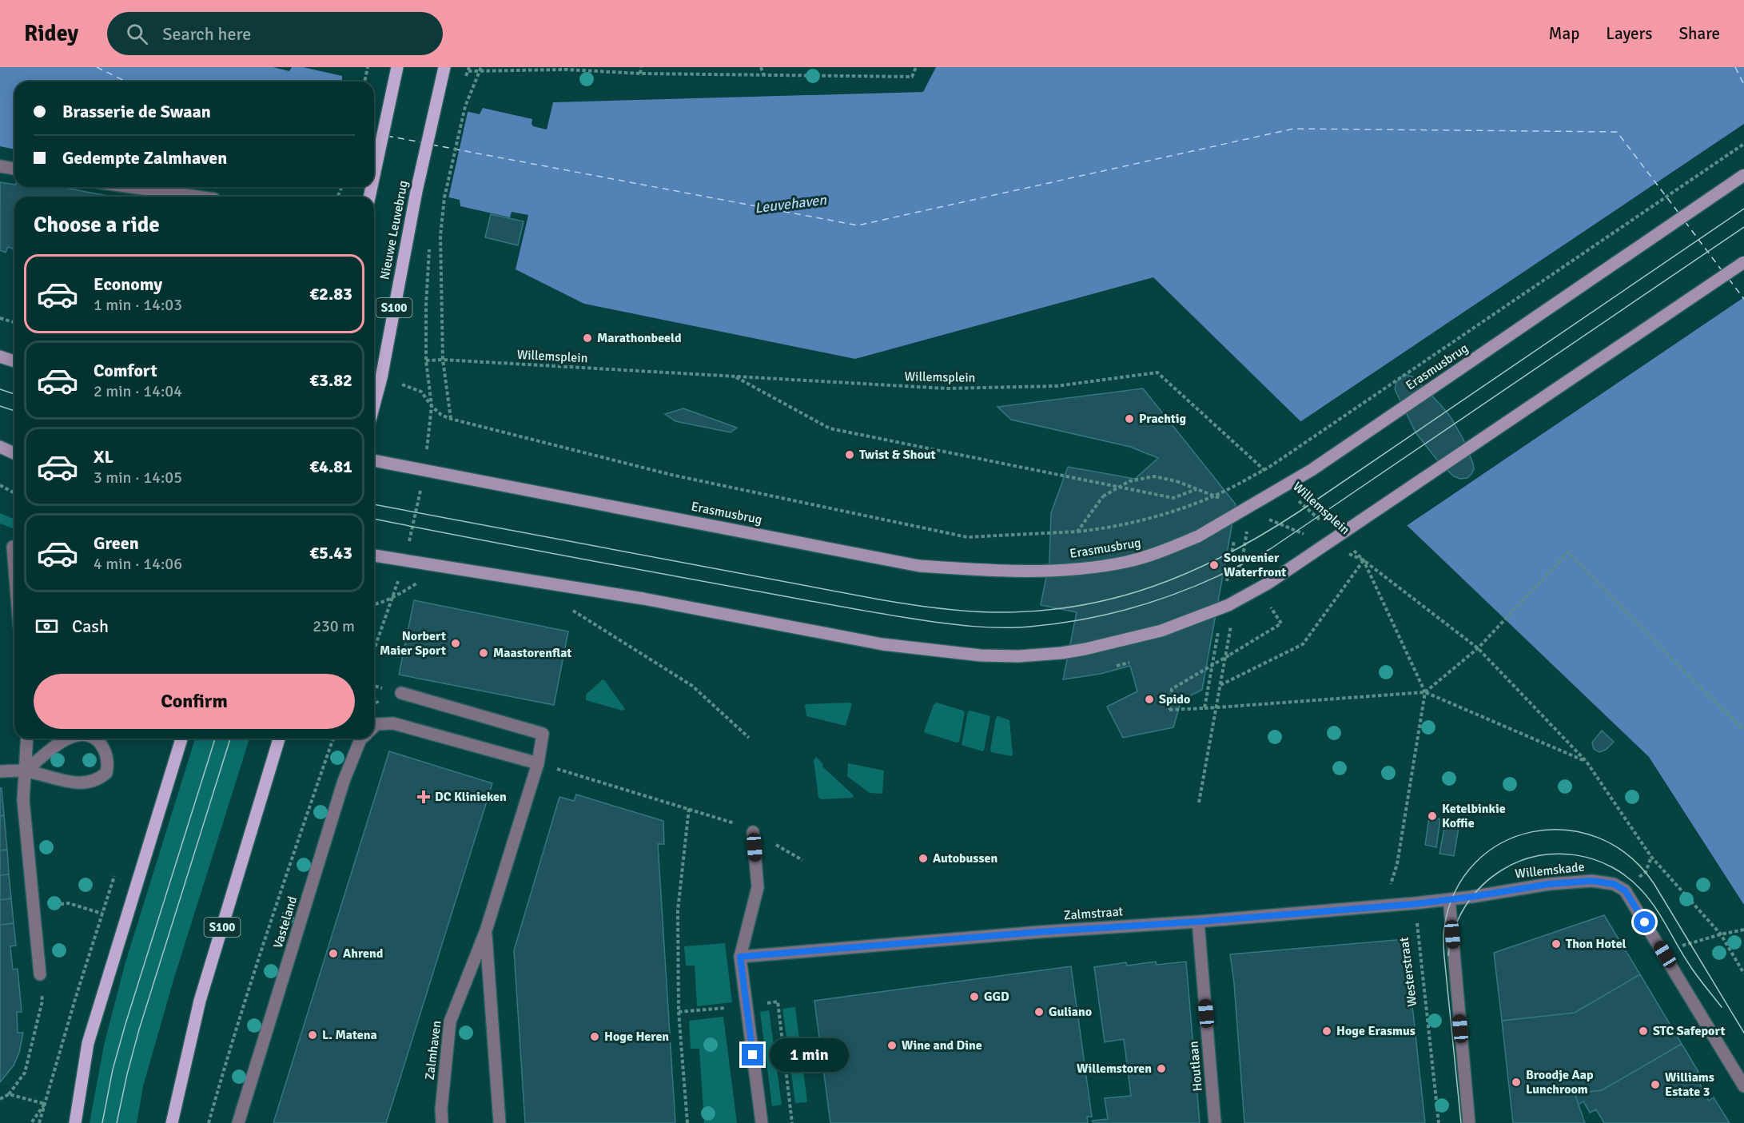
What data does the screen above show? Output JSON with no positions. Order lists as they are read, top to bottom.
{
  "streets": {
    "main road": ["Nieuwe Leuvebrug", "S100", "Erasmusbrug"],
    "street": [
      "Willemskade",
      "Zalmstraat",
      "Vasteland",
      "Zalmhaven",
      "Houtlaan"
    ],
    "path": ["Willemsplein", "Westerstraat"]
  },
  "crossings": [
    ["Willemskade", "Zalmstraat"],
    ["Zalmstraat", "Westerstraat"],
    ["Zalmstraat", "Houtlaan"]
  ],
  "water": ["Leuvehaven"],
  "places": {
    "other": [
      "Marathonbeeld",
      "Prachtig",
      "Twist & Shout",
      "Souvenier Waterfront",
      "Norbert Maier Sport",
      "Maastorenflat",
      "Spido",
      "Ketelbinkie Koffie",
      "Autobussen",
      "Thon Hotel",
      "Ahrend",
      "GGD",
      "Guliano",
      "Hoge Erasmus",
      "STC Safeport",
      "L. Matena",
      "Hoge Heren",
      "Wine and Dine",
      "Willemstoren",
      "Broodje Aap Lunchroom",
      "Williams Estate 3"
    ],
    "health": ["DC Klinieken"]
  },
  "page": {
    "header": "Ridey",
    "search": "Search here",
    "nav": ["Map", "Layers", "Share"],
    "banner": ["Brasserie de Swaan", "Gedempte Zalmhaven"],
    "heading": "Choose a ride",
    "list": [
      {
        "name": "Economy",
        "note": "1 min · 14:03",
        "value": "€2.83"
      },
      {
        "name": "Comfort",
        "note": "2 min · 14:04",
        "value": "€3.82"
      },
      {
        "name": "XL",
        "note": "3 min · 14:05",
        "value": "€4.81"
      },
      {
        "name": "Green",
        "note": "4 min · 14:06",
        "value": "€5.43"
      }
    ],
    "pay": ["Cash", "230 m"],
    "buttons": "Confirm",
    "bubble": "1 min"
  }
}
